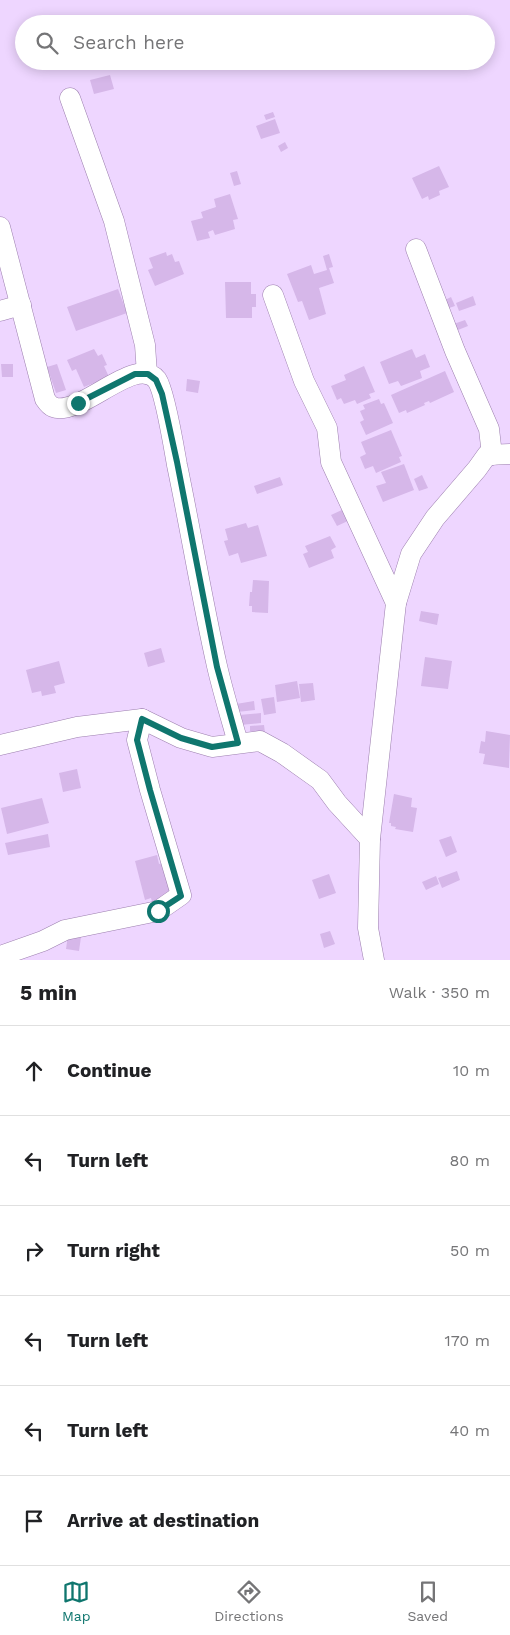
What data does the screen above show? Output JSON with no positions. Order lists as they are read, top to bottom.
{
  "page": {
    "search": "Search here",
    "heading": ["5 min", "Walk · 350 m"],
    "list": [
      ["Continue", "10 m"],
      ["Turn left", "80 m"],
      ["Turn right", "50 m"],
      ["Turn left", "170 m"],
      ["Turn left", "40 m"],
      "Arrive at destination"
    ],
    "nav": ["Map", "Directions", "Saved"]
  }
}
